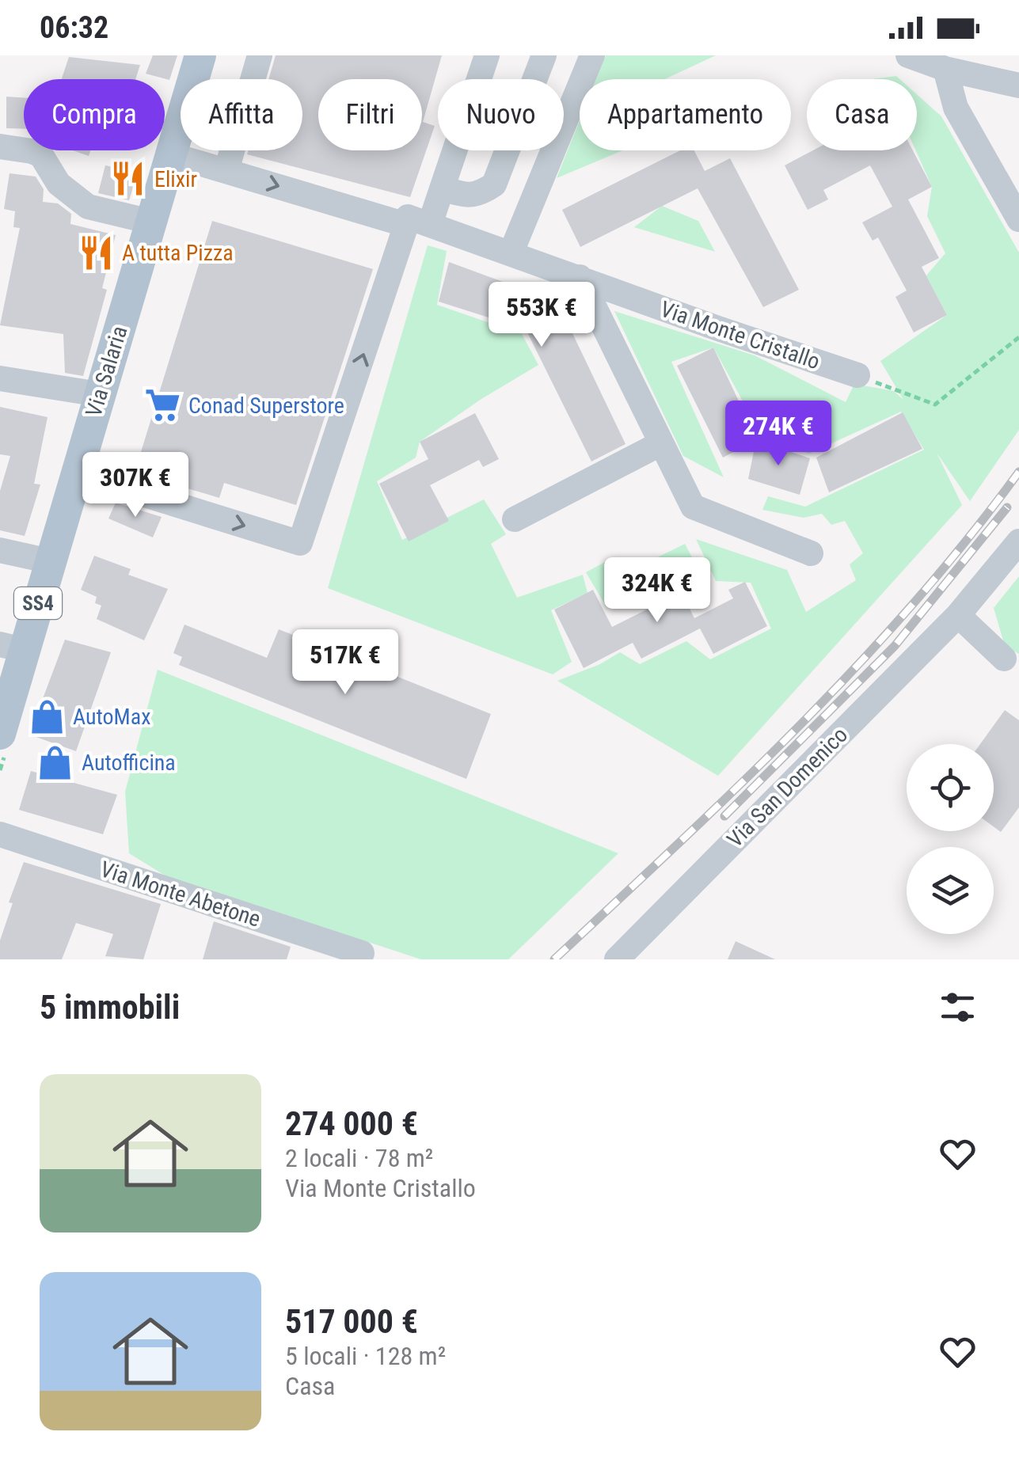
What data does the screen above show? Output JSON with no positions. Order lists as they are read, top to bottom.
{
  "streets": {
    "main road": ["Via Salaria", "SS4"],
    "street": ["Via Monte Cristallo", "Via San Domenico", "Via Monte Abetone"]
  },
  "crossings": [
    ["Via Monte Cristallo", "Via Salaria"]
  ],
  "places": {
    "restaurant": ["Elixir", "A tutta Pizza"],
    "supermarket": ["Conad Superstore"],
    "shop": ["AutoMax", "Autofficina"]
  },
  "page": {
    "status": "06:32",
    "chip": [
      "Compra",
      "Affitta",
      "Filtri",
      "Nuovo",
      "Appartamento",
      "Casa"
    ],
    "price": [
      "553K €",
      "274K €",
      "307K €",
      "324K €",
      "517K €"
    ],
    "heading": "5 immobili",
    "list": [
      {
        "name": "274 000 €",
        "note": "2 locali · 78 m² · Via Monte Cristallo"
      },
      {
        "name": "517 000 €",
        "note": "5 locali · 128 m² · Casa"
      }
    ]
  }
}
